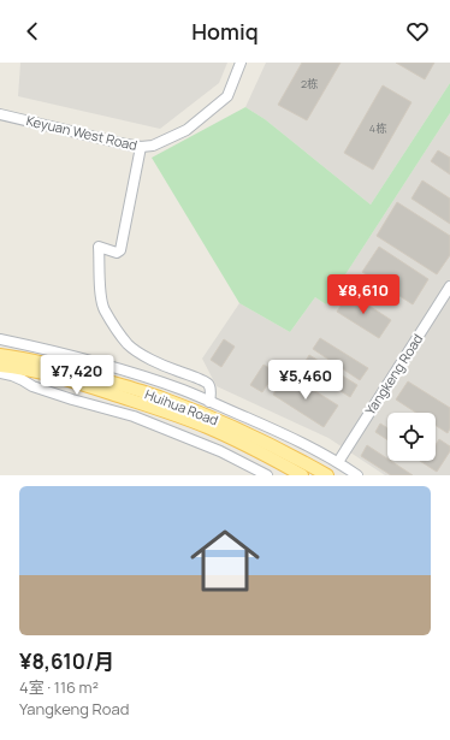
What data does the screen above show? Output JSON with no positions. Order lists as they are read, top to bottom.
{
  "streets": {
    "main road": ["Huihua Road"],
    "street": ["Keyuan West Road", "Yangkeng Road"]
  },
  "house_numbers": ["2栋", "4栋"],
  "page": {
    "header": "Homiq",
    "price": ["¥8,610", "¥7,420", "¥5,460"],
    "list": [
      {
        "name": "¥8,610/月",
        "note": "4室 · 116 m² · Yangkeng Road"
      }
    ]
  }
}
